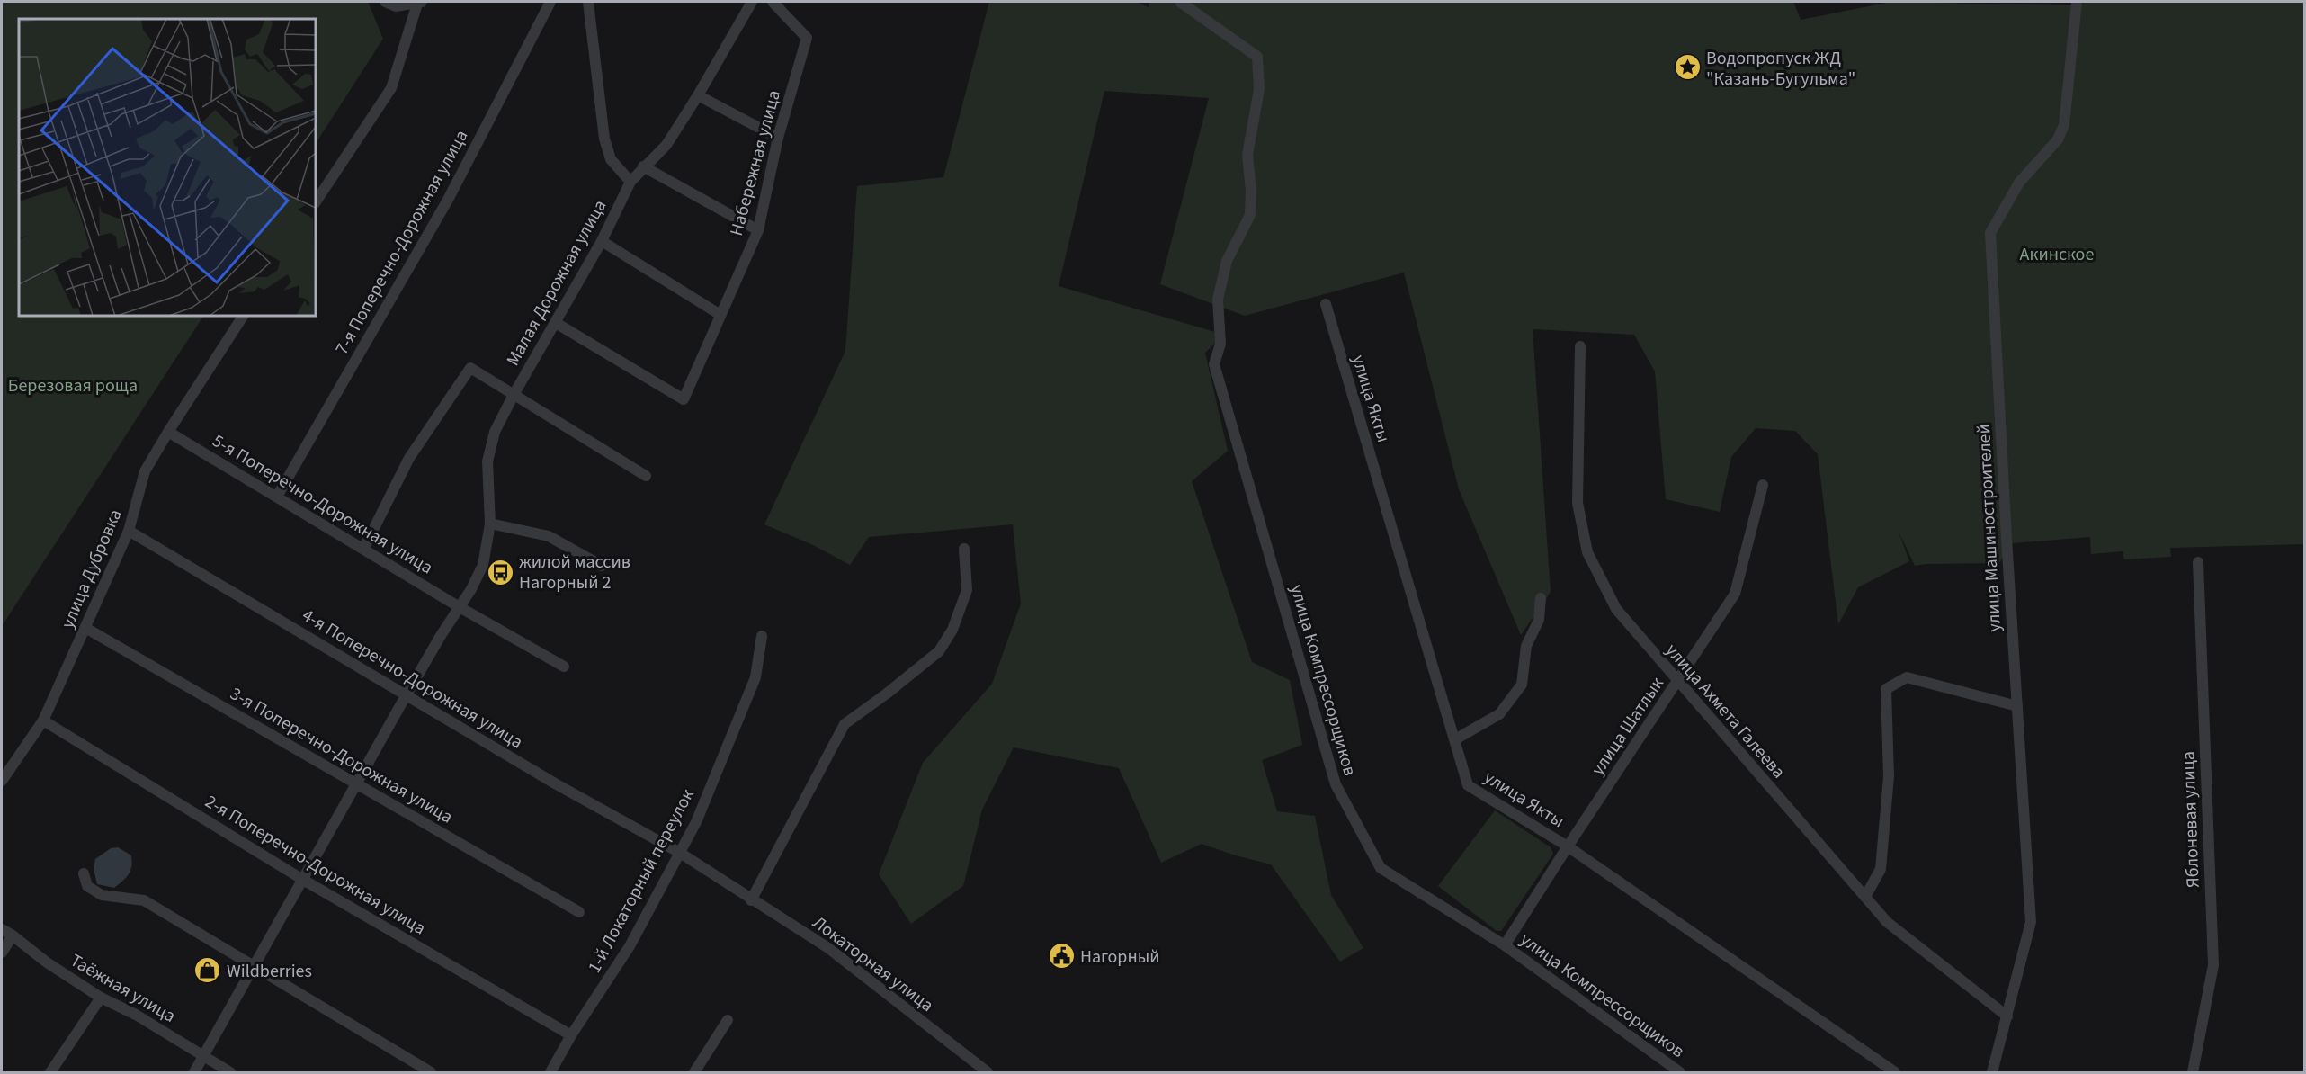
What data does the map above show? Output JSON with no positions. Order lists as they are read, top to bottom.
{
  "streets": {
    "street": [
      "Набережная улица",
      "7-я Поперечно-Дорожная улица",
      "Малая Дорожная улица",
      "улица Якты",
      "5-я Поперечно-Дорожная улица",
      "улица Машиностроителей",
      "улица Дубровка",
      "4-я Поперечно-Дорожная улица",
      "улица Компрессорщиков",
      "улица Ахмета Галеева",
      "улица Шатлык",
      "3-я Поперечно-Дорожная улица",
      "Яблоневая улица",
      "2-я Поперечно-Дорожная улица",
      "1-й Локаторный переулок",
      "Локаторная улица",
      "Таёжная улица"
    ]
  },
  "crossings": [
    ["Набережная улица", "Малая Дорожная улица"],
    ["7-я Поперечно-Дорожная улица", "5-я Поперечно-Дорожная улица"],
    ["Малая Дорожная улица", "5-я Поперечно-Дорожная улица"],
    ["Малая Дорожная улица", "4-я Поперечно-Дорожная улица"],
    ["Малая Дорожная улица", "3-я Поперечно-Дорожная улица"],
    ["Малая Дорожная улица", "2-я Поперечно-Дорожная улица"],
    ["Малая Дорожная улица", "Таёжная улица"],
    ["улица Якты", "улица Шатлык"],
    ["5-я Поперечно-Дорожная улица", "улица Дубровка"],
    ["улица Машиностроителей", "улица Ахмета Галеева"],
    ["улица Дубровка", "4-я Поперечно-Дорожная улица"],
    ["улица Дубровка", "3-я Поперечно-Дорожная улица"],
    ["улица Дубровка", "2-я Поперечно-Дорожная улица"],
    ["4-я Поперечно-Дорожная улица", "1-й Локаторный переулок"],
    ["4-я Поперечно-Дорожная улица", "Локаторная улица"],
    ["улица Компрессорщиков", "улица Шатлык"],
    ["улица Ахмета Галеева", "улица Шатлык"],
    ["2-я Поперечно-Дорожная улица", "1-й Локаторный переулок"],
    ["1-й Локаторный переулок", "Локаторная улица"]
  ],
  "parks": ["Акинское", "Березовая роща"],
  "places": {
    "place": ["Водопропуск ЖД \"Казань-Бугульма\""],
    "bus stop": ["жилой массив Нагорный 2"],
    "public building": ["Нагорный"],
    "shop": ["Wildberries"]
  }
}
